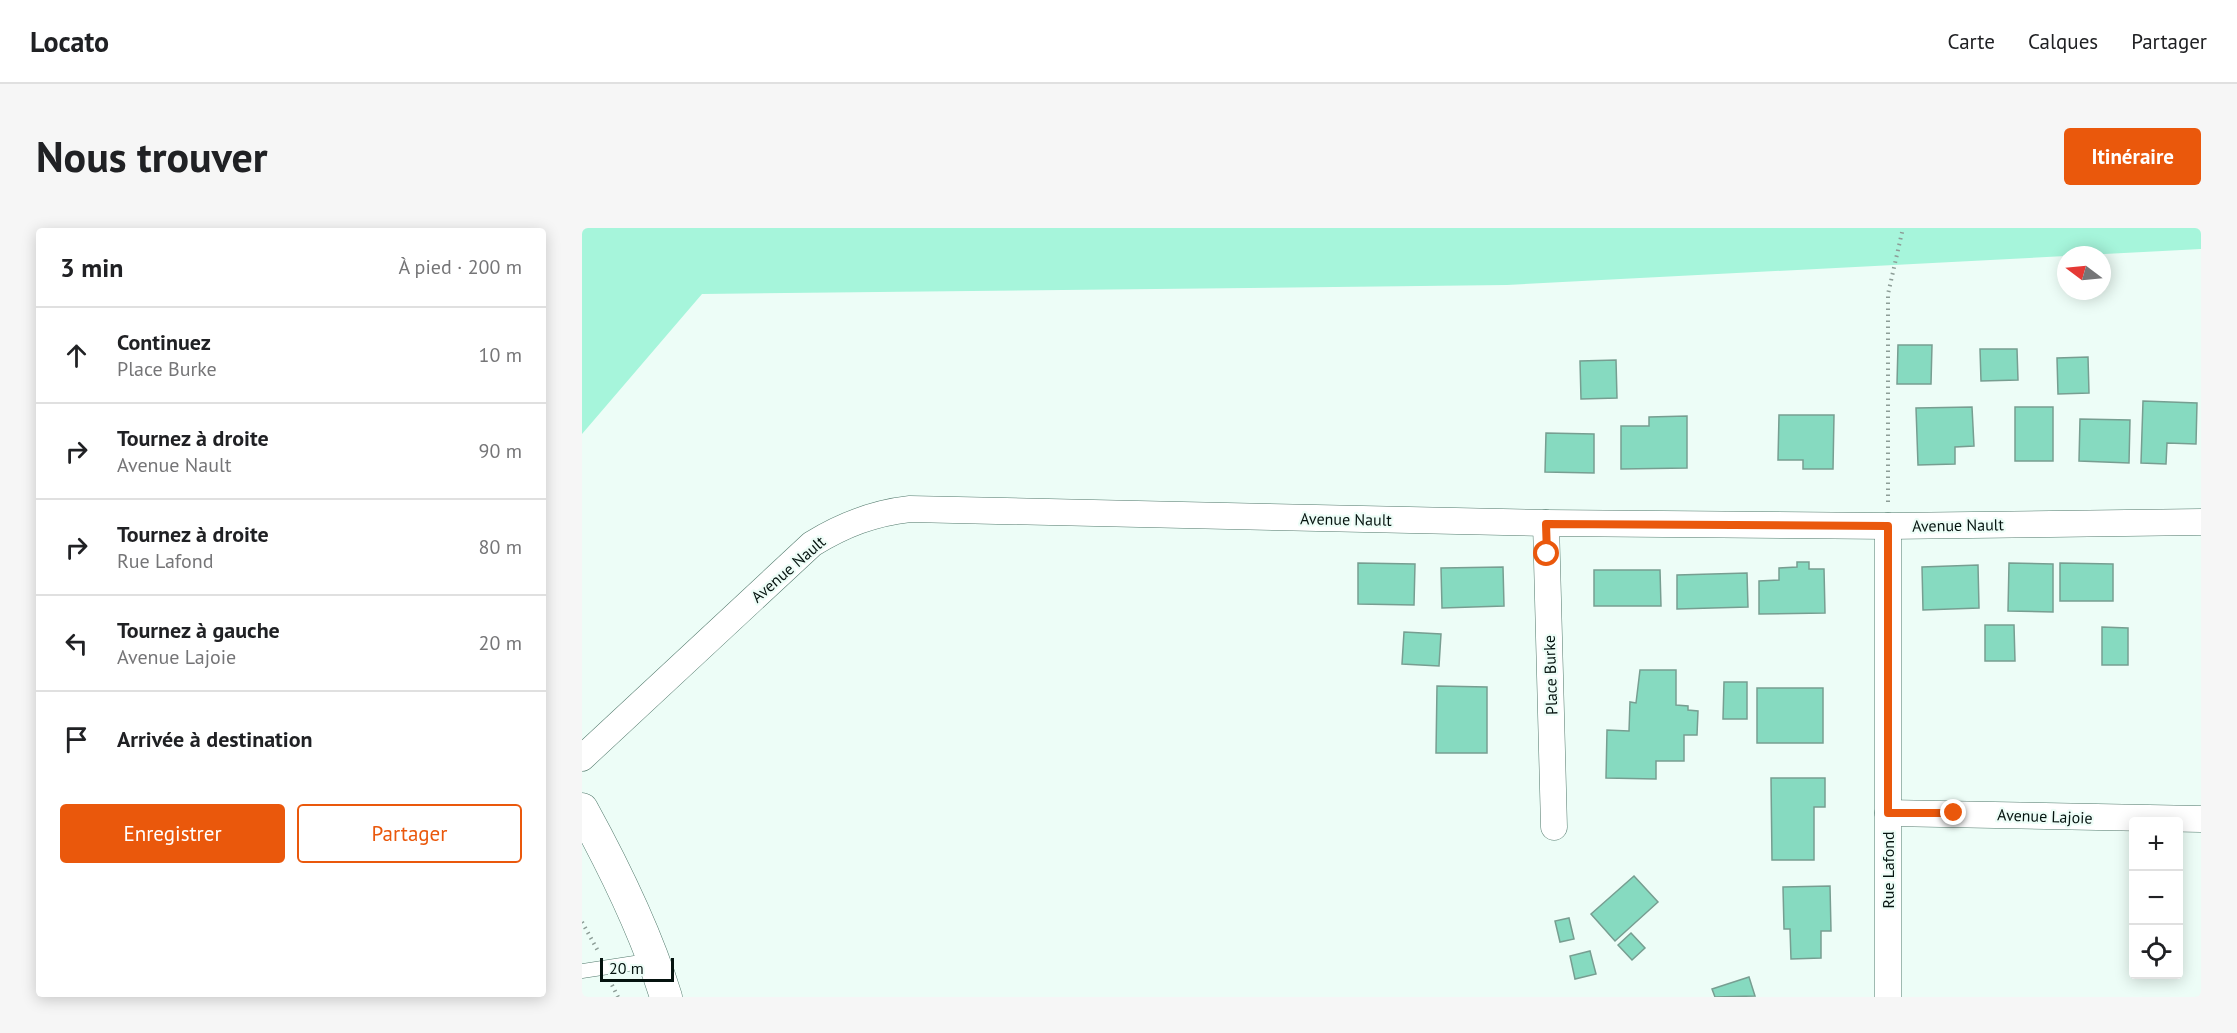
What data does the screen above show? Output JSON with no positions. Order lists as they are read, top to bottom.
{
  "streets": {
    "street": [
      "Avenue Nault",
      "Place Burke",
      "Avenue Lajoie",
      "Rue Lafond"
    ]
  },
  "crossings": [
    ["Avenue Nault", "Place Burke"],
    ["Avenue Nault", "Rue Lafond"],
    ["Avenue Lajoie", "Rue Lafond"]
  ],
  "scale_bar": "20 m",
  "north": "left",
  "page": {
    "header": "Locato",
    "nav": ["Carte", "Calques", "Partager"],
    "buttons": [
      "Itinéraire",
      ["Enregistrer", "Partager"]
    ],
    "title": "Nous trouver",
    "heading": ["3 min", "À pied · 200 m"],
    "list": [
      ["Continuez", "Place Burke", "10 m"],
      ["Tournez à droite", "Avenue Nault", "90 m"],
      ["Tournez à droite", "Rue Lafond", "80 m"],
      ["Tournez à gauche", "Avenue Lajoie", "20 m"],
      "Arrivée à destination"
    ],
    "map_buttons": ["+", "−"],
    "scale": "20 m"
  }
}
